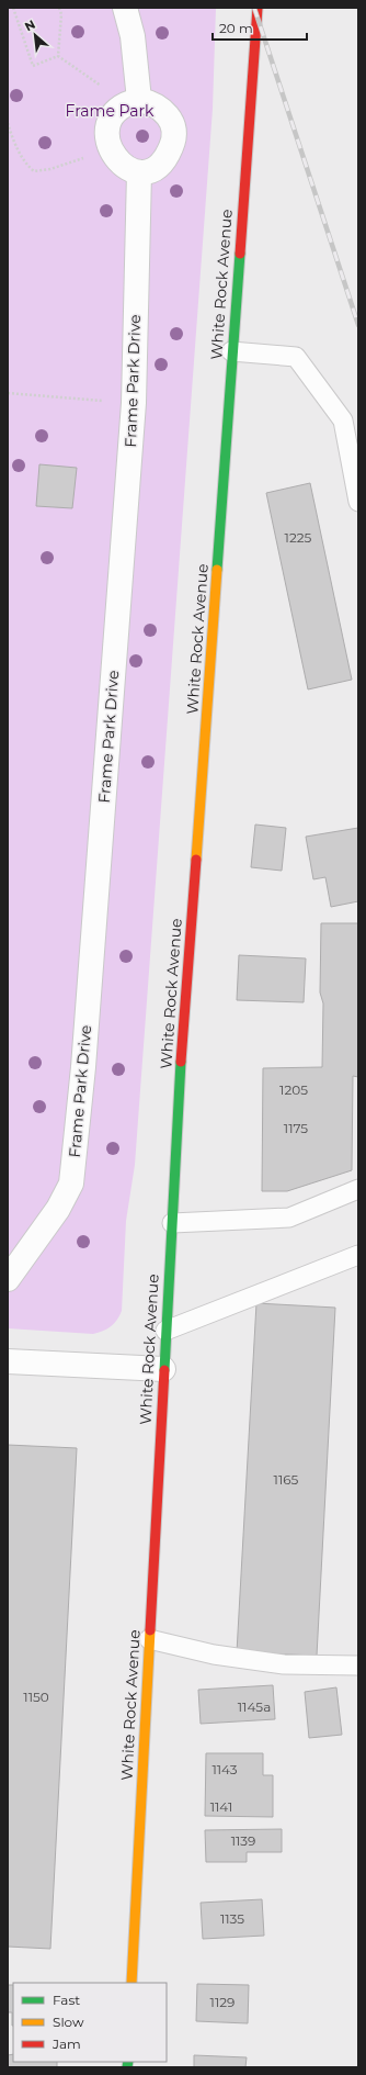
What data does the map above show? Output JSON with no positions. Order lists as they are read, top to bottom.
{
  "streets": {
    "street": ["White Rock Avenue", "Frame Park Drive"]
  },
  "parks": ["Frame Park"],
  "house_numbers": [
    "1225",
    "1205",
    "1175",
    "1165",
    "1150",
    "1145a",
    "1143",
    "1141",
    "1139",
    "1135",
    "1129"
  ],
  "legend": ["Fast", "Slow", "Jam"],
  "scale_bar": "20 m",
  "north": "top left"
}
